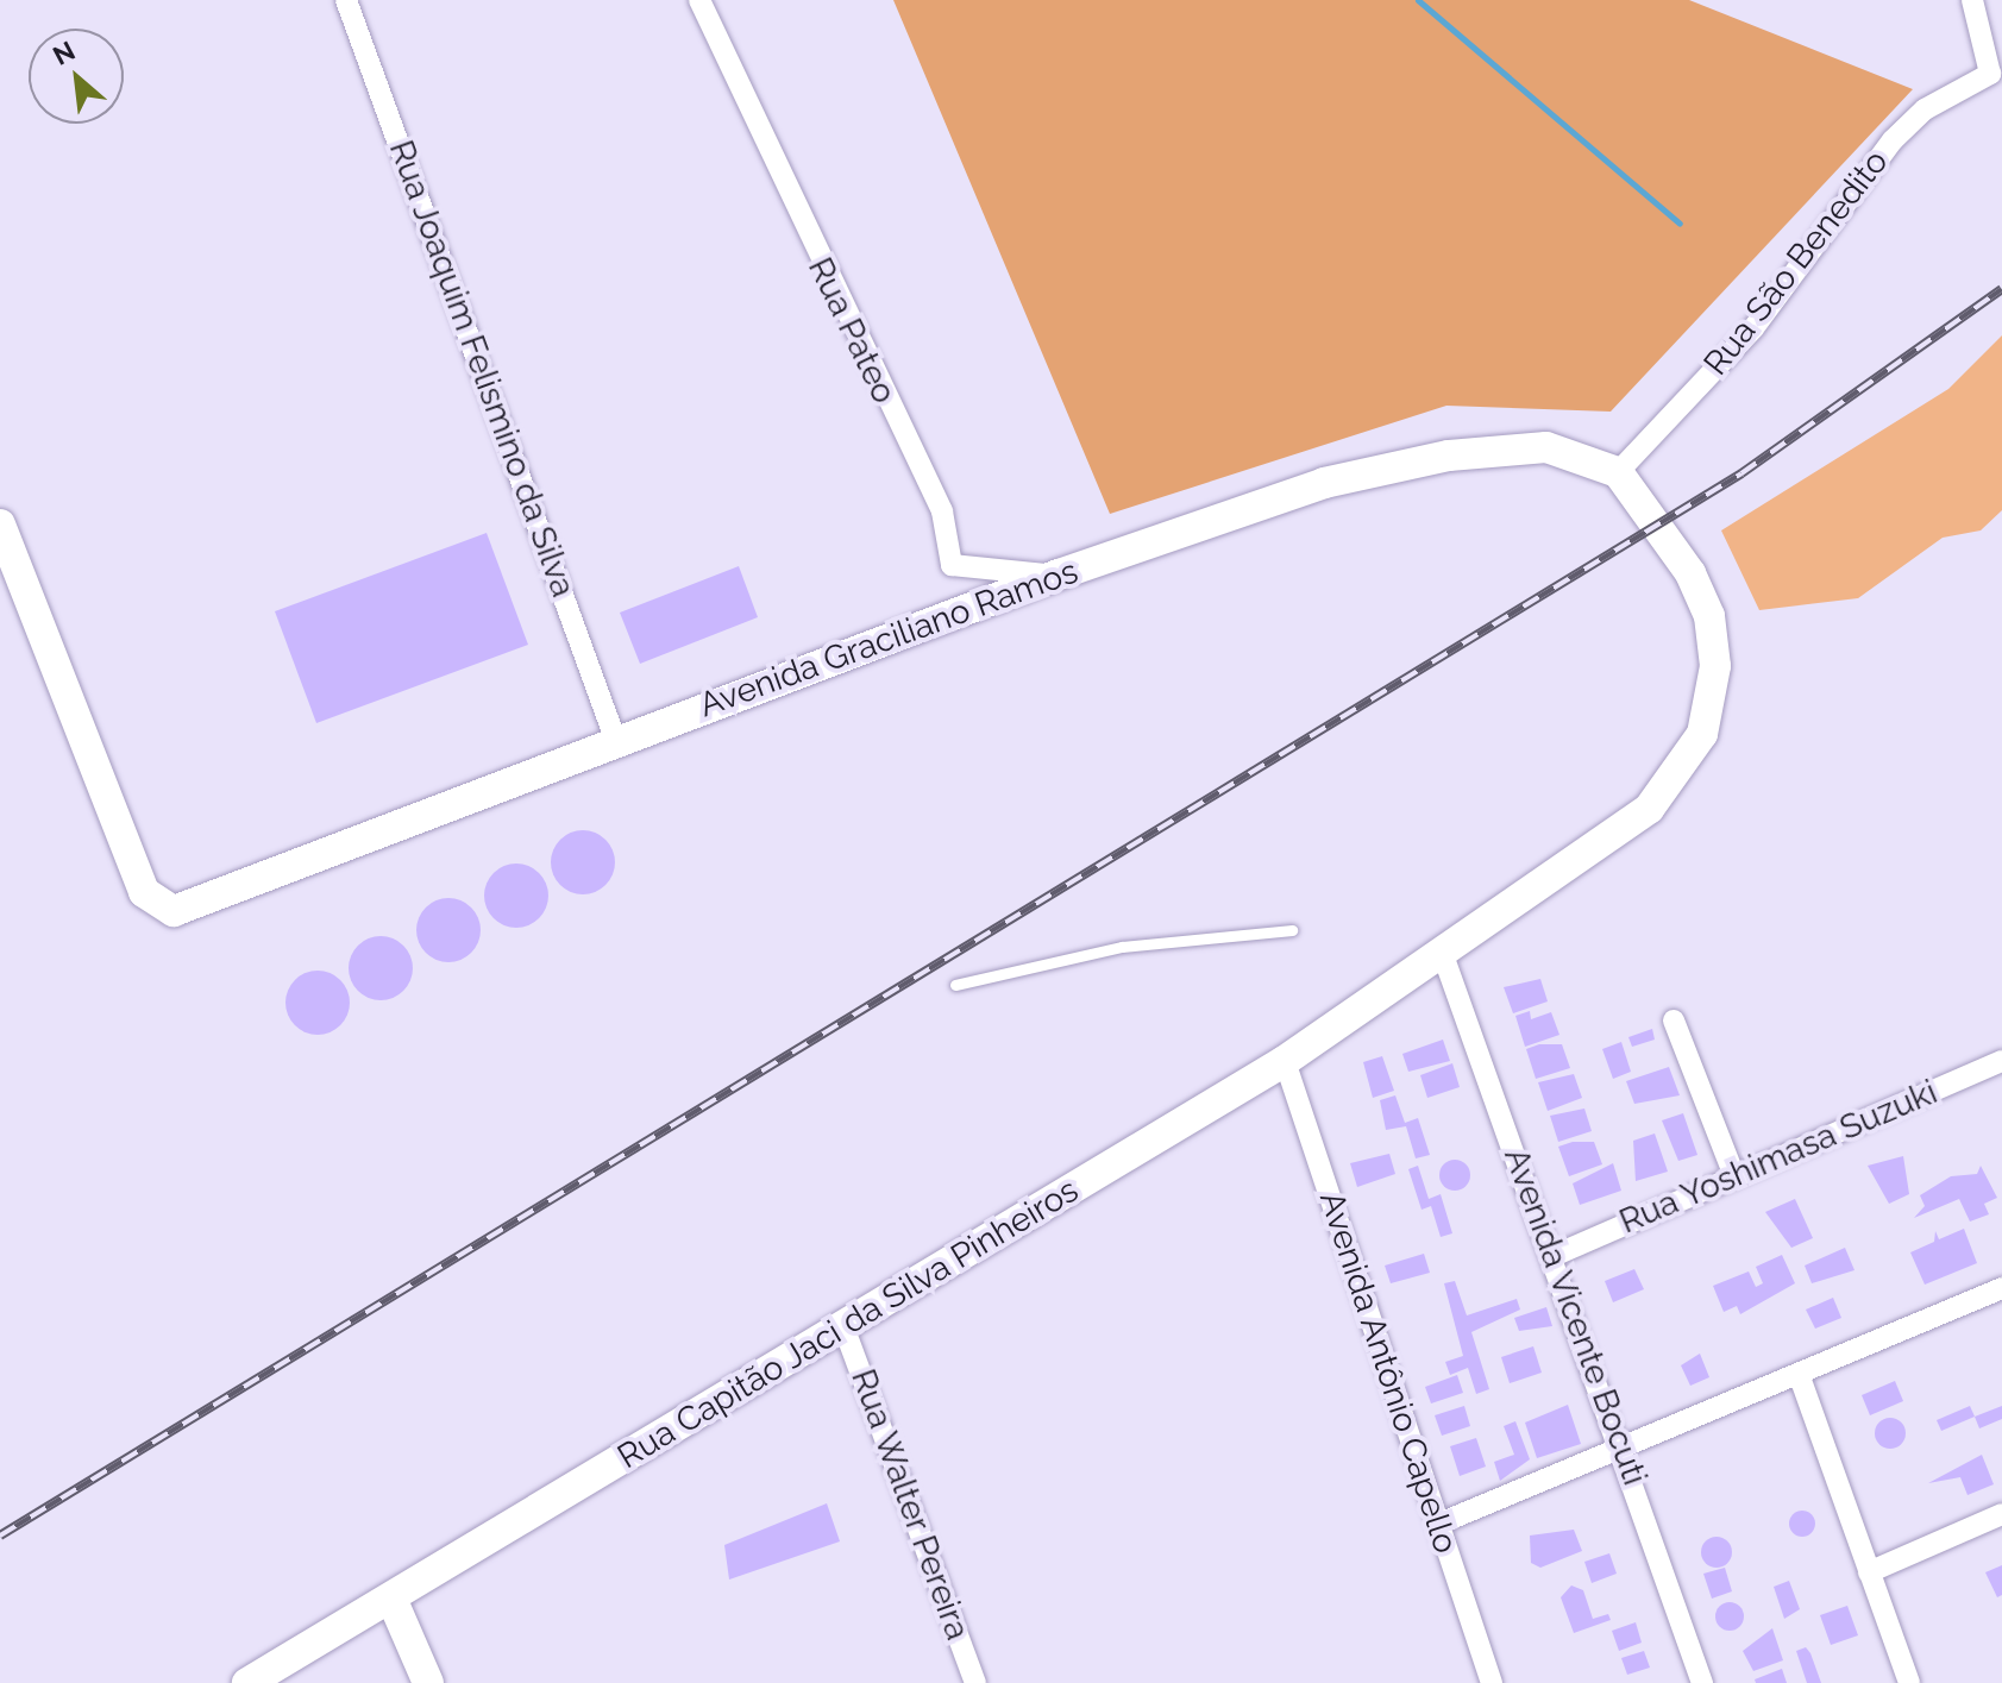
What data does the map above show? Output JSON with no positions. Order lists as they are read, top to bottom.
{
  "streets": {
    "street": [
      "Rua São Benedito",
      "Rua Pateo",
      "Rua Joaquim Felismino da Silva",
      "Avenida Graciliano Ramos",
      "Rua Yoshimasa Suzuki",
      "Avenida Vicente Bocuti",
      "Rua Capitão Jaci da Silva Pinheiros",
      "Avenida Antônio Capello",
      "Rua Walter Pereira"
    ]
  },
  "crossings": [
    ["Rua São Benedito", "Avenida Graciliano Ramos"],
    ["Rua São Benedito", "Rua Capitão Jaci da Silva Pinheiros"],
    ["Rua Pateo", "Avenida Graciliano Ramos"],
    ["Rua Joaquim Felismino da Silva", "Avenida Graciliano Ramos"],
    ["Avenida Graciliano Ramos", "Rua Capitão Jaci da Silva Pinheiros"],
    ["Rua Yoshimasa Suzuki", "Avenida Vicente Bocuti"],
    ["Avenida Vicente Bocuti", "Rua Capitão Jaci da Silva Pinheiros"],
    ["Rua Capitão Jaci da Silva Pinheiros", "Avenida Antônio Capello"],
    ["Rua Capitão Jaci da Silva Pinheiros", "Rua Walter Pereira"]
  ],
  "north": "top left"
}
